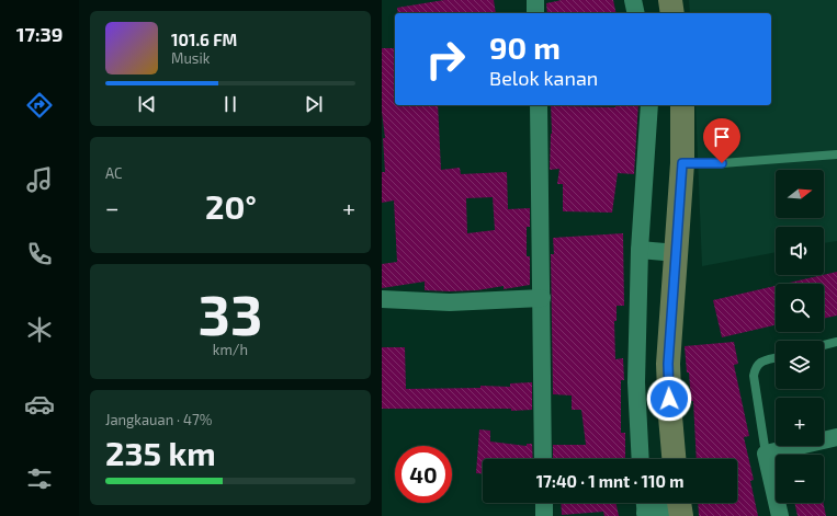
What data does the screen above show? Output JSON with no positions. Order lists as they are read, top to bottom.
{
  "north": "right",
  "page": {
    "tabs": "17:39",
    "turn": ["90 m", "Belok kanan"],
    "song": ["101.6 FM", "Musik"],
    "tile": [
      "AC",
      ["33", "km/h"],
      ["Jangkauan · 47%", "235 km"]
    ],
    "map_buttons": ["+", "−"],
    "heat": ["−", "20°", "+"],
    "limit": "40",
    "trip": "17:40 · 1 mnt · 110 m"
  }
}
